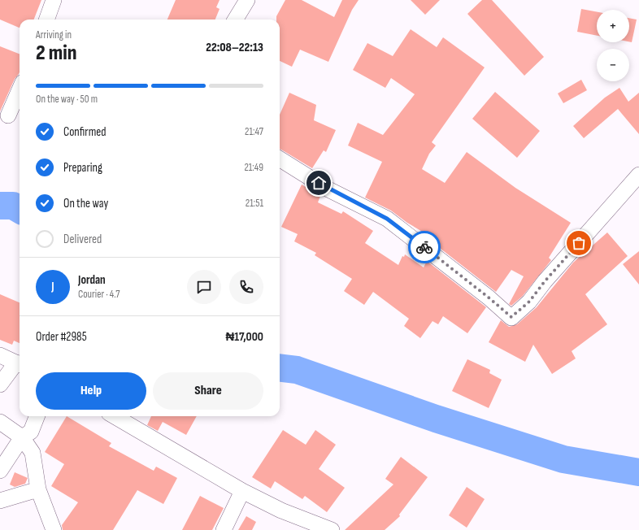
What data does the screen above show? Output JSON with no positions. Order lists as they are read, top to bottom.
{
  "page": {
    "map_buttons": ["+", "−"],
    "heading": ["2 min", "Arriving in", "22:08–22:13"],
    "panel": [
      "Jordan",
      "Courier · 4.7",
      "Order #2985",
      "₦17,000"
    ],
    "bar": "On the way · 50 m",
    "list": [
      ["Confirmed", "21:47"],
      ["Preparing", "21:49"],
      ["On the way", "21:51"],
      "Delivered"
    ],
    "round": "J",
    "buttons": ["Help", "Share"]
  }
}
